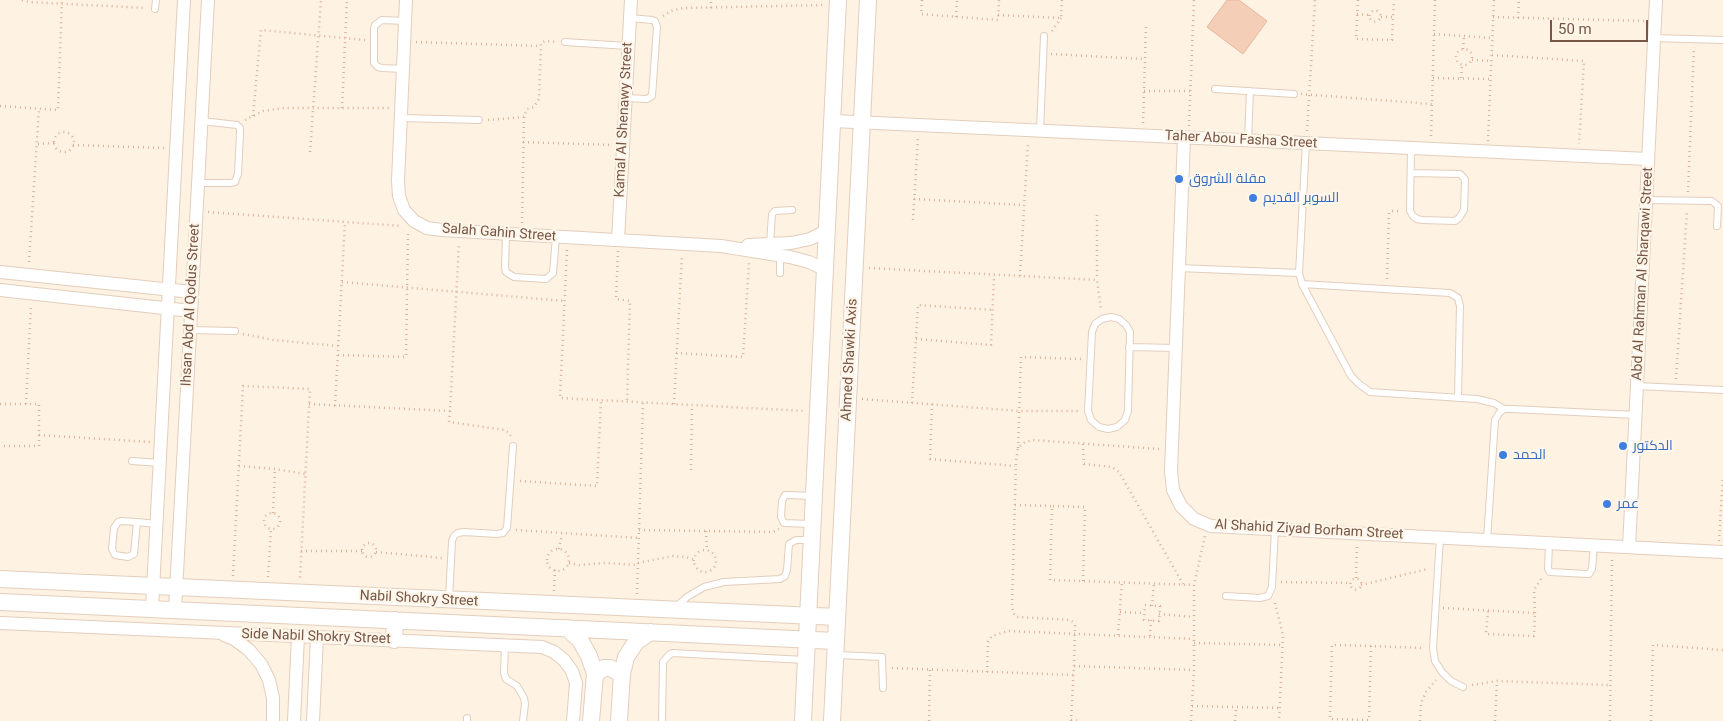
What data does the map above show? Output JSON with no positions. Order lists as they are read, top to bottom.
{
  "streets": {
    "street": [
      "Kamal Al Shenawy Street",
      "Taher Abou Fasha Street",
      "Salah Gahin Street",
      "Abd Al Rahman Al Sharqawi Street",
      "Ihsan Abd Al Qodus Street",
      "Ahmed Shawki Axis",
      "Al Shahid Ziyad Borham Street",
      "Nabil Shokry Street",
      "Side Nabil Shokry Street"
    ]
  },
  "crossings": [
    ["Kamal Al Shenawy Street", "Salah Gahin Street"],
    ["Taher Abou Fasha Street", "Abd Al Rahman Al Sharqawi Street"],
    ["Taher Abou Fasha Street", "Ahmed Shawki Axis"],
    ["Taher Abou Fasha Street", "Al Shahid Ziyad Borham Street"],
    ["Salah Gahin Street", "Ahmed Shawki Axis"],
    ["Abd Al Rahman Al Sharqawi Street", "Al Shahid Ziyad Borham Street"],
    ["Ihsan Abd Al Qodus Street", "Nabil Shokry Street"],
    ["Ahmed Shawki Axis", "Nabil Shokry Street"]
  ],
  "places": [
    "مقلة الشروق",
    "السوبر القديم",
    "الدكتور",
    "الحمد",
    "عمر"
  ],
  "scale_bar": "50 m"
}
